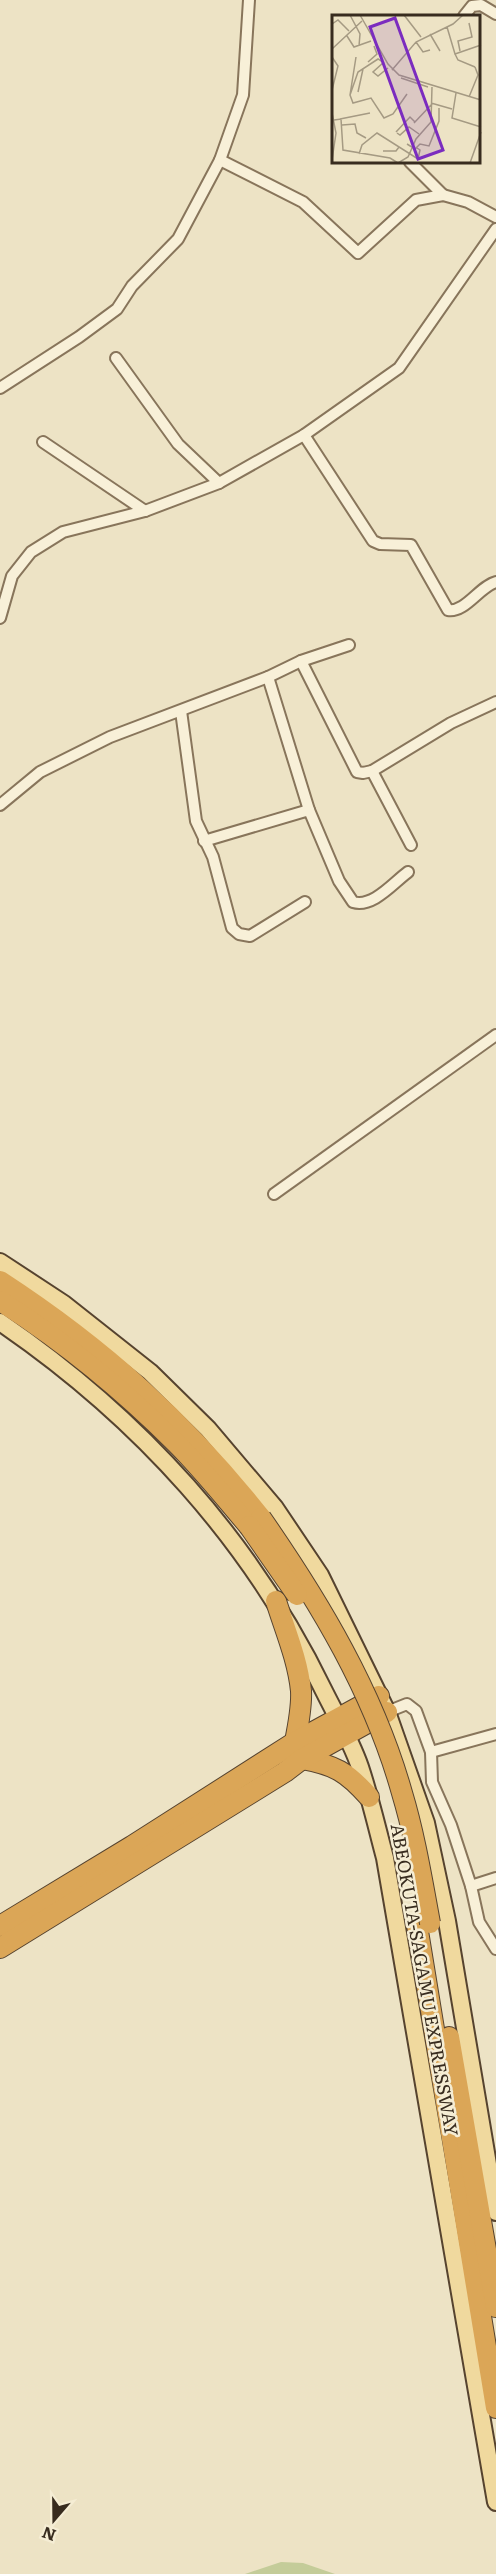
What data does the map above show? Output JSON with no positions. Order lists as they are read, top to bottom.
{
  "streets": {
    "highway": ["ABEOKUTA-SAGAMU EXPRESSWAY"]
  },
  "north": "bottom"
}
